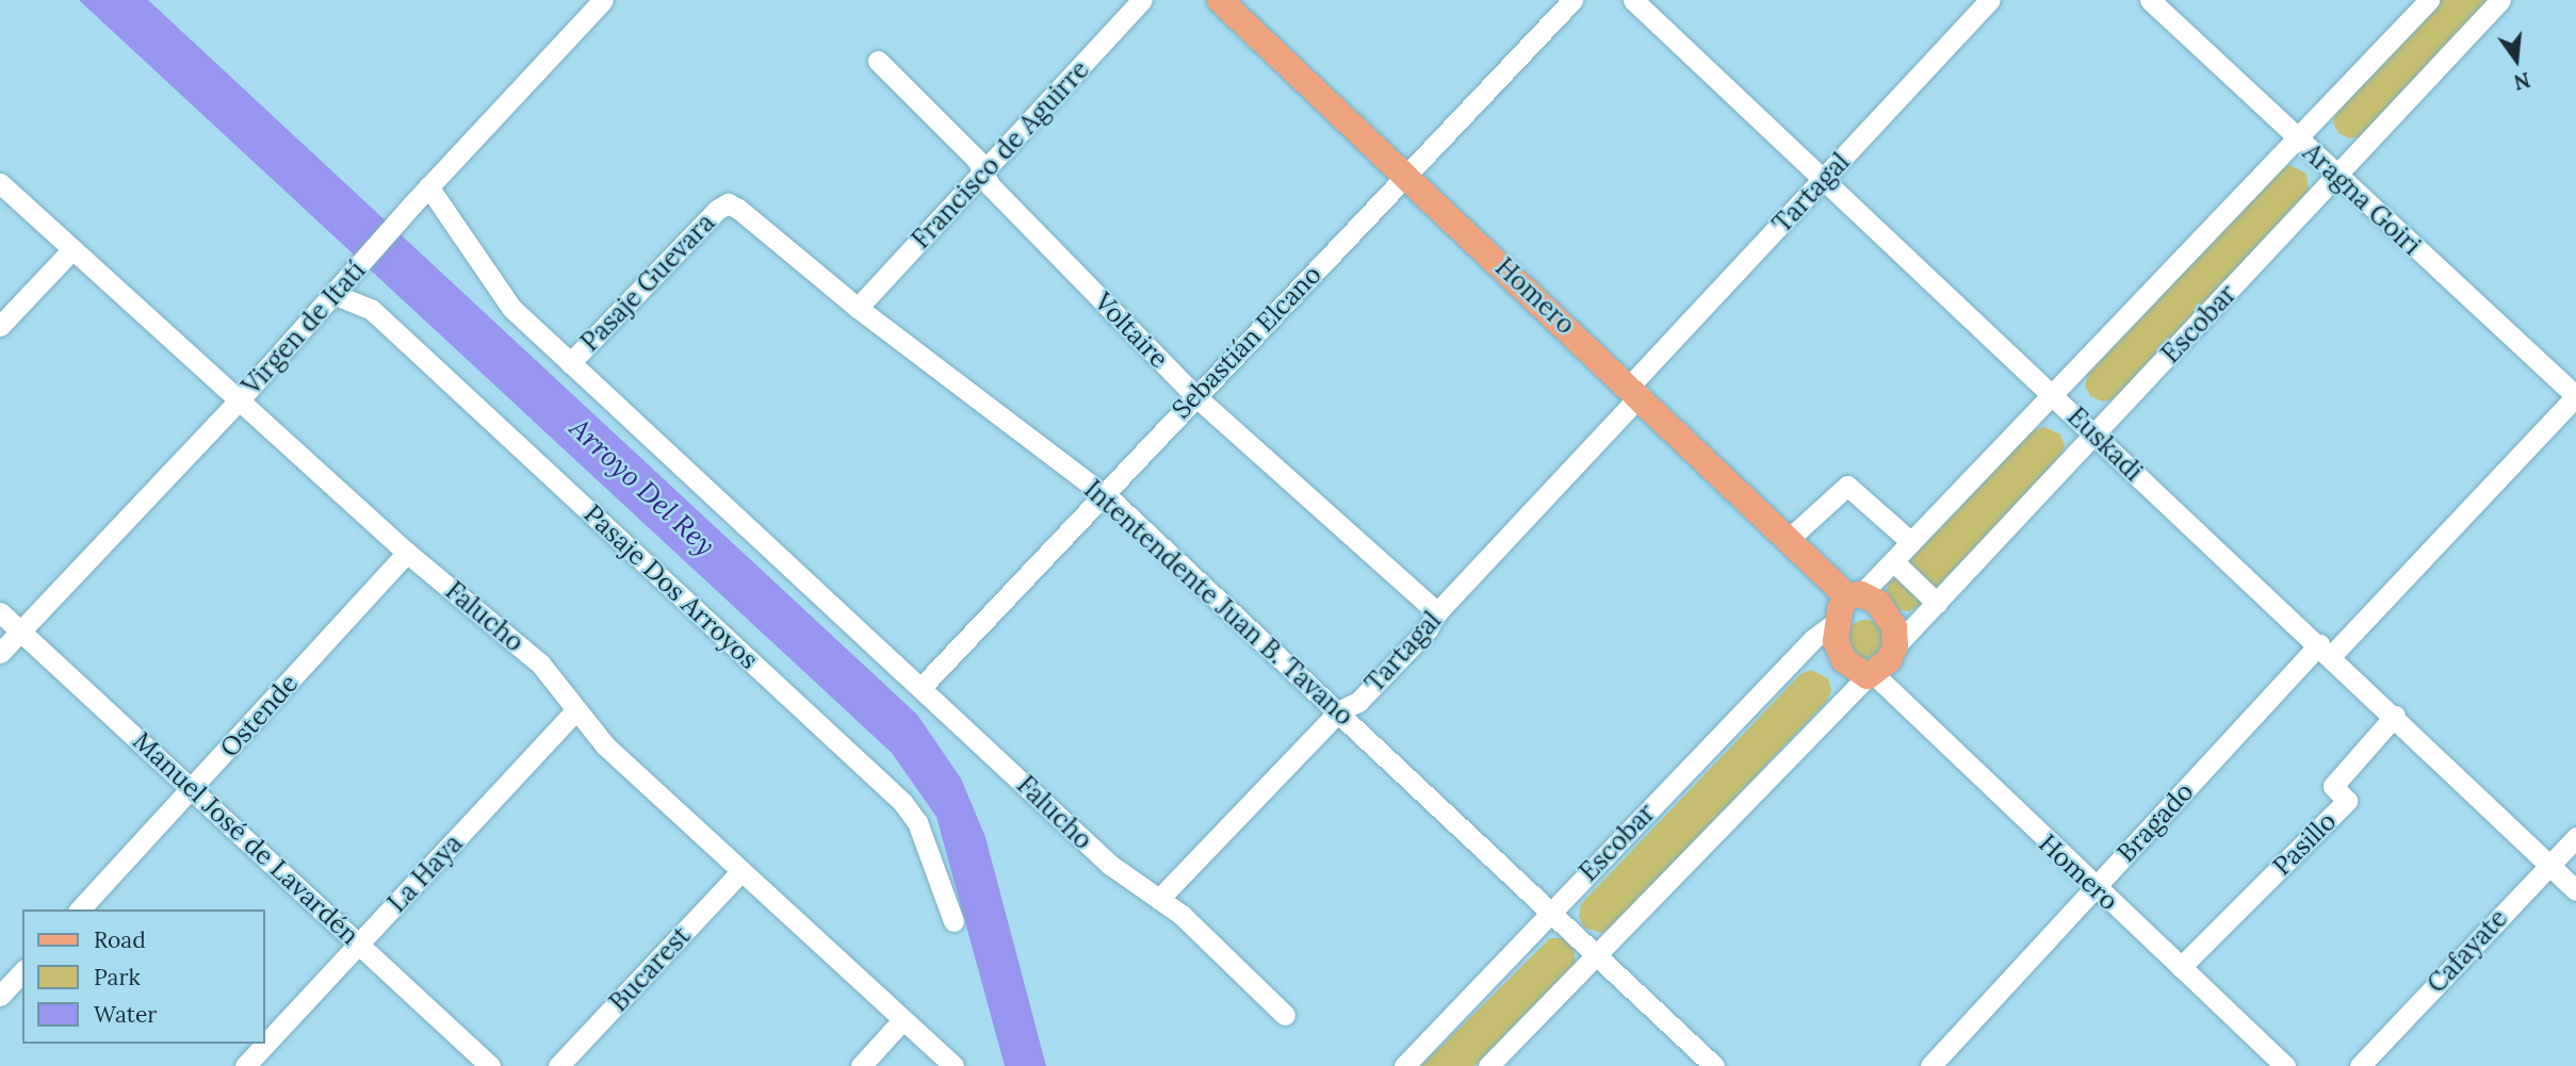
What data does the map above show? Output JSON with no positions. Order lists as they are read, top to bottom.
{
  "streets": {
    "main road": ["Homero"],
    "street": [
      "Francisco de Aguirre",
      "Tartagal",
      "Aragna Goiri",
      "Pasaje Guevara",
      "Escobar",
      "Virgen de Itatí",
      "Voltaire",
      "Sebastián Elcano",
      "Euskadi",
      "Pasaje Dos Arroyos",
      "Intentendente Juan B. Tavano",
      "Falucho",
      "Ostende",
      "Bragado",
      "Manuel José de Lavardén",
      "Pasillo",
      "La Haya",
      "Cafayate",
      "Bucarest"
    ]
  },
  "crossings": [
    ["Francisco de Aguirre", "Voltaire"],
    ["Francisco de Aguirre", "Intentendente Juan B. Tavano"],
    ["Tartagal", "Homero"],
    ["Tartagal", "Voltaire"],
    ["Tartagal", "Euskadi"],
    ["Tartagal", "Intentendente Juan B. Tavano"],
    ["Tartagal", "Falucho"],
    ["Aragna Goiri", "Escobar"],
    ["Aragna Goiri", "Bragado"],
    ["Pasaje Guevara", "Intentendente Juan B. Tavano"],
    ["Pasaje Guevara", "Falucho"],
    ["Homero", "Escobar"],
    ["Homero", "Sebastián Elcano"],
    ["Homero", "Bragado"],
    ["Homero", "Pasillo"],
    ["Escobar", "Euskadi"],
    ["Escobar", "Intentendente Juan B. Tavano"],
    ["Virgen de Itatí", "Pasaje Dos Arroyos"],
    ["Virgen de Itatí", "Falucho"],
    ["Virgen de Itatí", "Manuel José de Lavardén"],
    ["Voltaire", "Sebastián Elcano"],
    ["Sebastián Elcano", "Intentendente Juan B. Tavano"],
    ["Sebastián Elcano", "Falucho"],
    ["Euskadi", "Bragado"],
    ["Euskadi", "Pasillo"],
    ["Euskadi", "Cafayate"],
    ["Falucho", "Ostende"],
    ["Falucho", "La Haya"],
    ["Falucho", "Bucarest"],
    ["Ostende", "Manuel José de Lavardén"],
    ["Manuel José de Lavardén", "La Haya"]
  ],
  "water": ["Arroyo Del Rey"],
  "legend": ["Road", "Park", "Water"],
  "north": "bottom"
}
